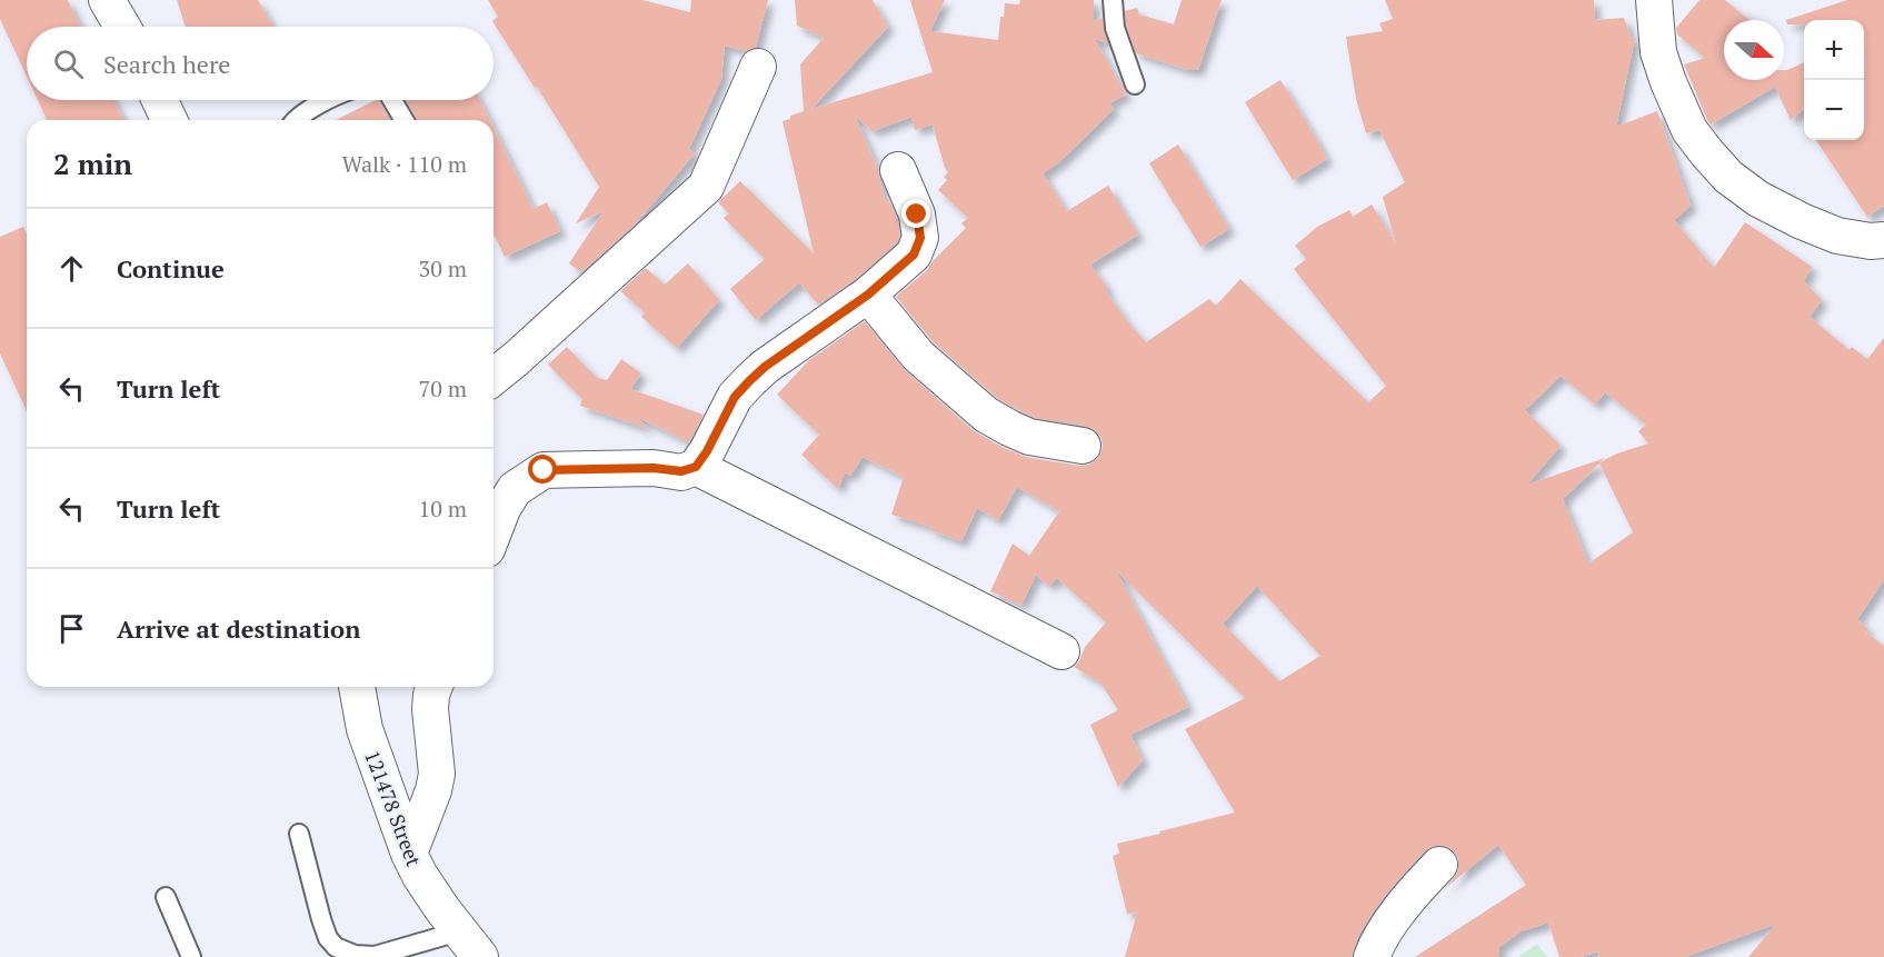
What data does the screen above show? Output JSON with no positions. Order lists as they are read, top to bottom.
{
  "streets": {
    "street": ["121478 Street"]
  },
  "north": "right",
  "page": {
    "map_buttons": ["+", "−"],
    "search": "Search here",
    "heading": ["2 min", "Walk · 110 m"],
    "list": [
      ["Continue", "30 m"],
      ["Turn left", "70 m"],
      ["Turn left", "10 m"],
      "Arrive at destination"
    ]
  }
}
